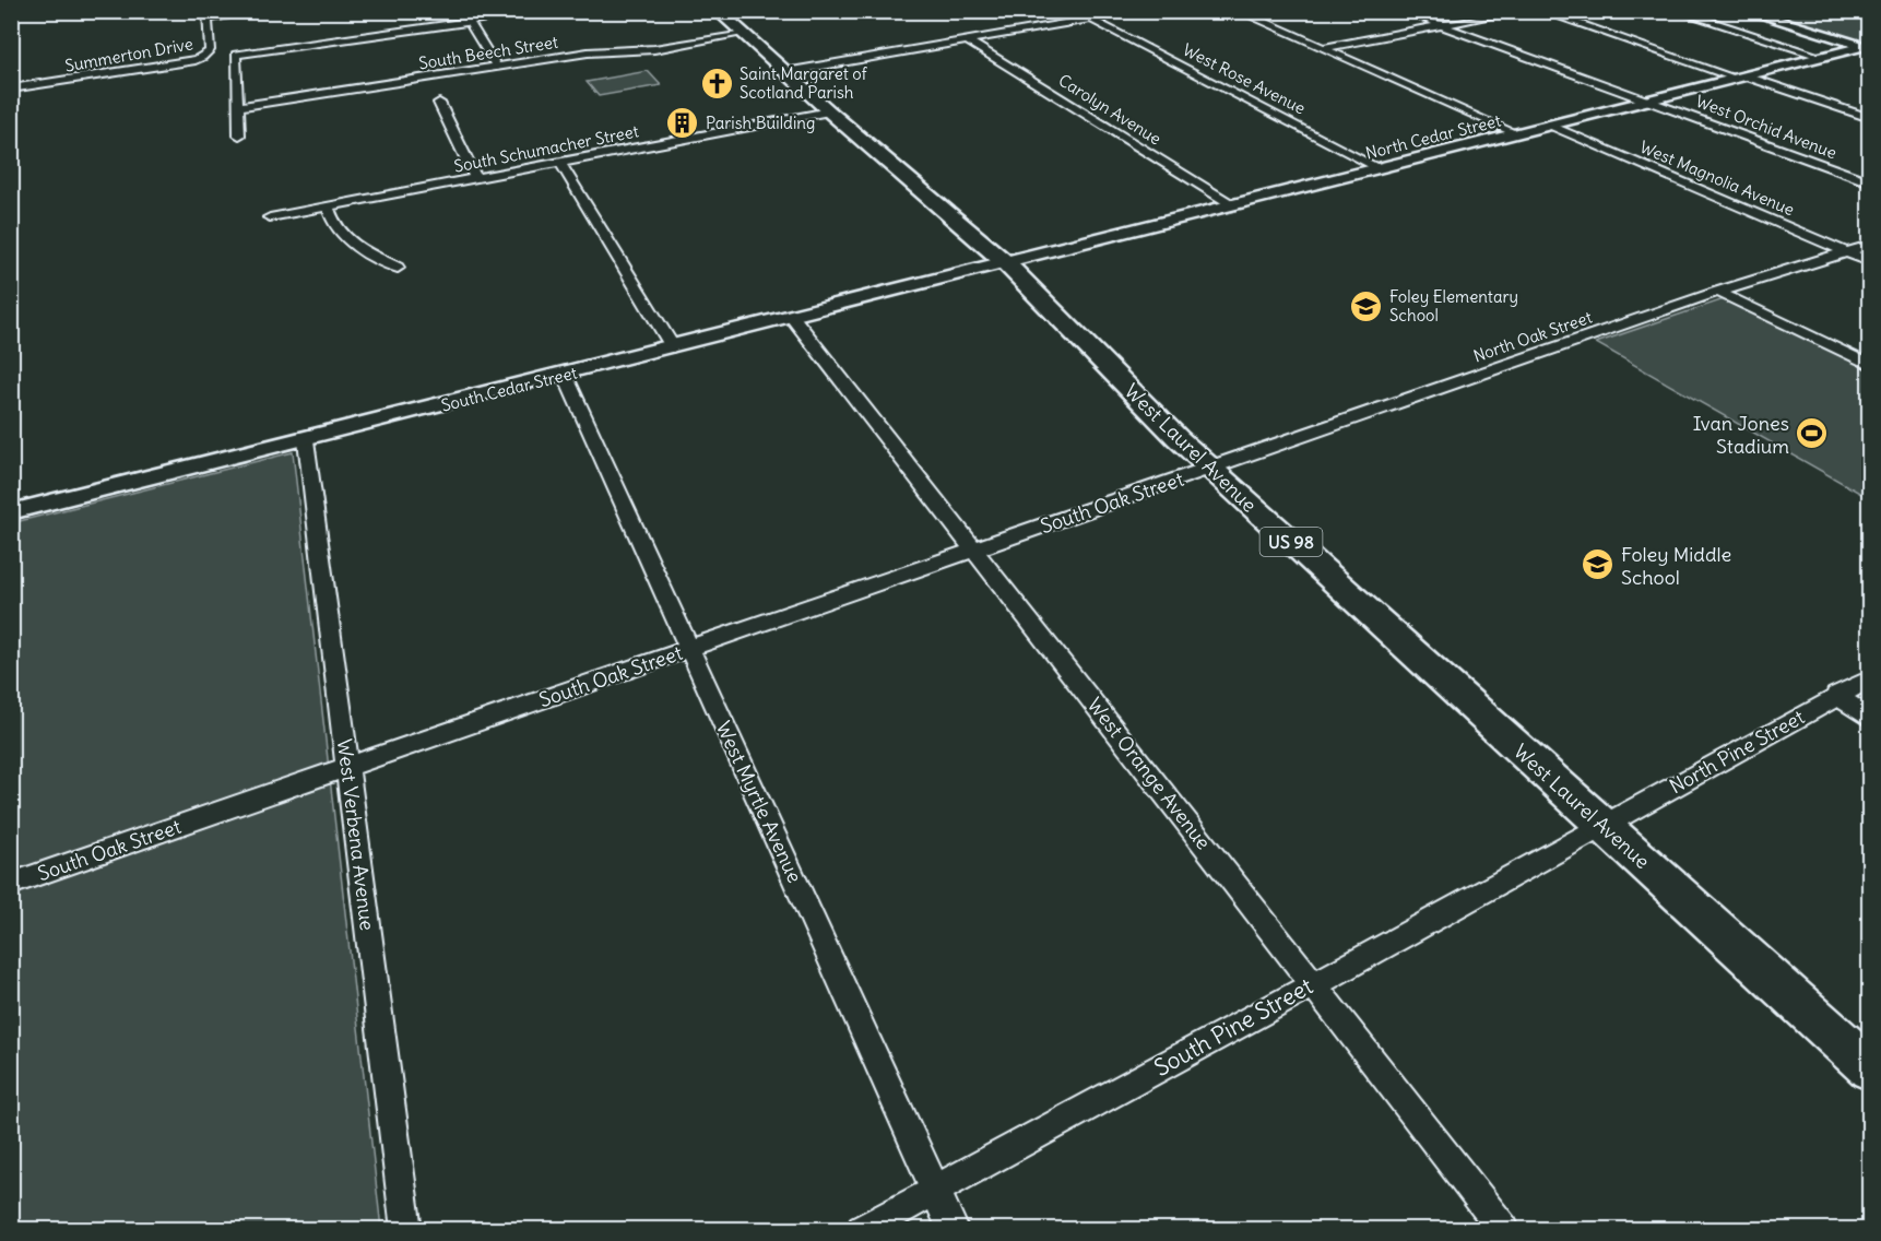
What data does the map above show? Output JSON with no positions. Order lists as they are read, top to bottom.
{
  "streets": {
    "main road": ["West Laurel Avenue", "US 98"],
    "street": [
      "South Beech Street",
      "Summerton Drive",
      "West Rose Avenue",
      "Carolyn Avenue",
      "West Orchid Avenue",
      "North Cedar Street",
      "South Schumacher Street",
      "West Magnolia Avenue",
      "North Oak Street",
      "South Cedar Street",
      "South Oak Street",
      "North Pine Street",
      "West Orange Avenue",
      "West Myrtle Avenue",
      "West Verbena Avenue",
      "South Pine Street"
    ]
  },
  "crossings": [
    ["South Beech Street", "West Laurel Avenue"],
    ["West Rose Avenue", "North Cedar Street"],
    ["Carolyn Avenue", "North Cedar Street"],
    ["West Orchid Avenue", "North Cedar Street"],
    ["North Cedar Street", "West Magnolia Avenue"],
    ["North Cedar Street", "South Cedar Street"],
    ["North Cedar Street", "West Laurel Avenue"],
    ["South Schumacher Street", "West Laurel Avenue"],
    ["West Magnolia Avenue", "North Oak Street"],
    ["North Oak Street", "West Laurel Avenue"],
    ["North Oak Street", "South Oak Street"],
    ["South Cedar Street", "West Laurel Avenue"],
    ["South Cedar Street", "West Orange Avenue"],
    ["South Cedar Street", "West Myrtle Avenue"],
    ["South Cedar Street", "West Verbena Avenue"],
    ["West Laurel Avenue", "South Oak Street"],
    ["West Laurel Avenue", "North Pine Street"],
    ["West Laurel Avenue", "South Pine Street"],
    ["South Oak Street", "West Orange Avenue"],
    ["South Oak Street", "West Myrtle Avenue"],
    ["South Oak Street", "West Verbena Avenue"],
    ["North Pine Street", "South Pine Street"],
    ["West Orange Avenue", "South Pine Street"],
    ["West Myrtle Avenue", "South Pine Street"]
  ],
  "places": {
    "church": ["Saint Margaret of Scotland Parish"],
    "building": ["Parish Building"],
    "school or university": ["Foley Elementary School", "Foley Middle School"],
    "sports": ["Ivan Jones Stadium"]
  }
}
